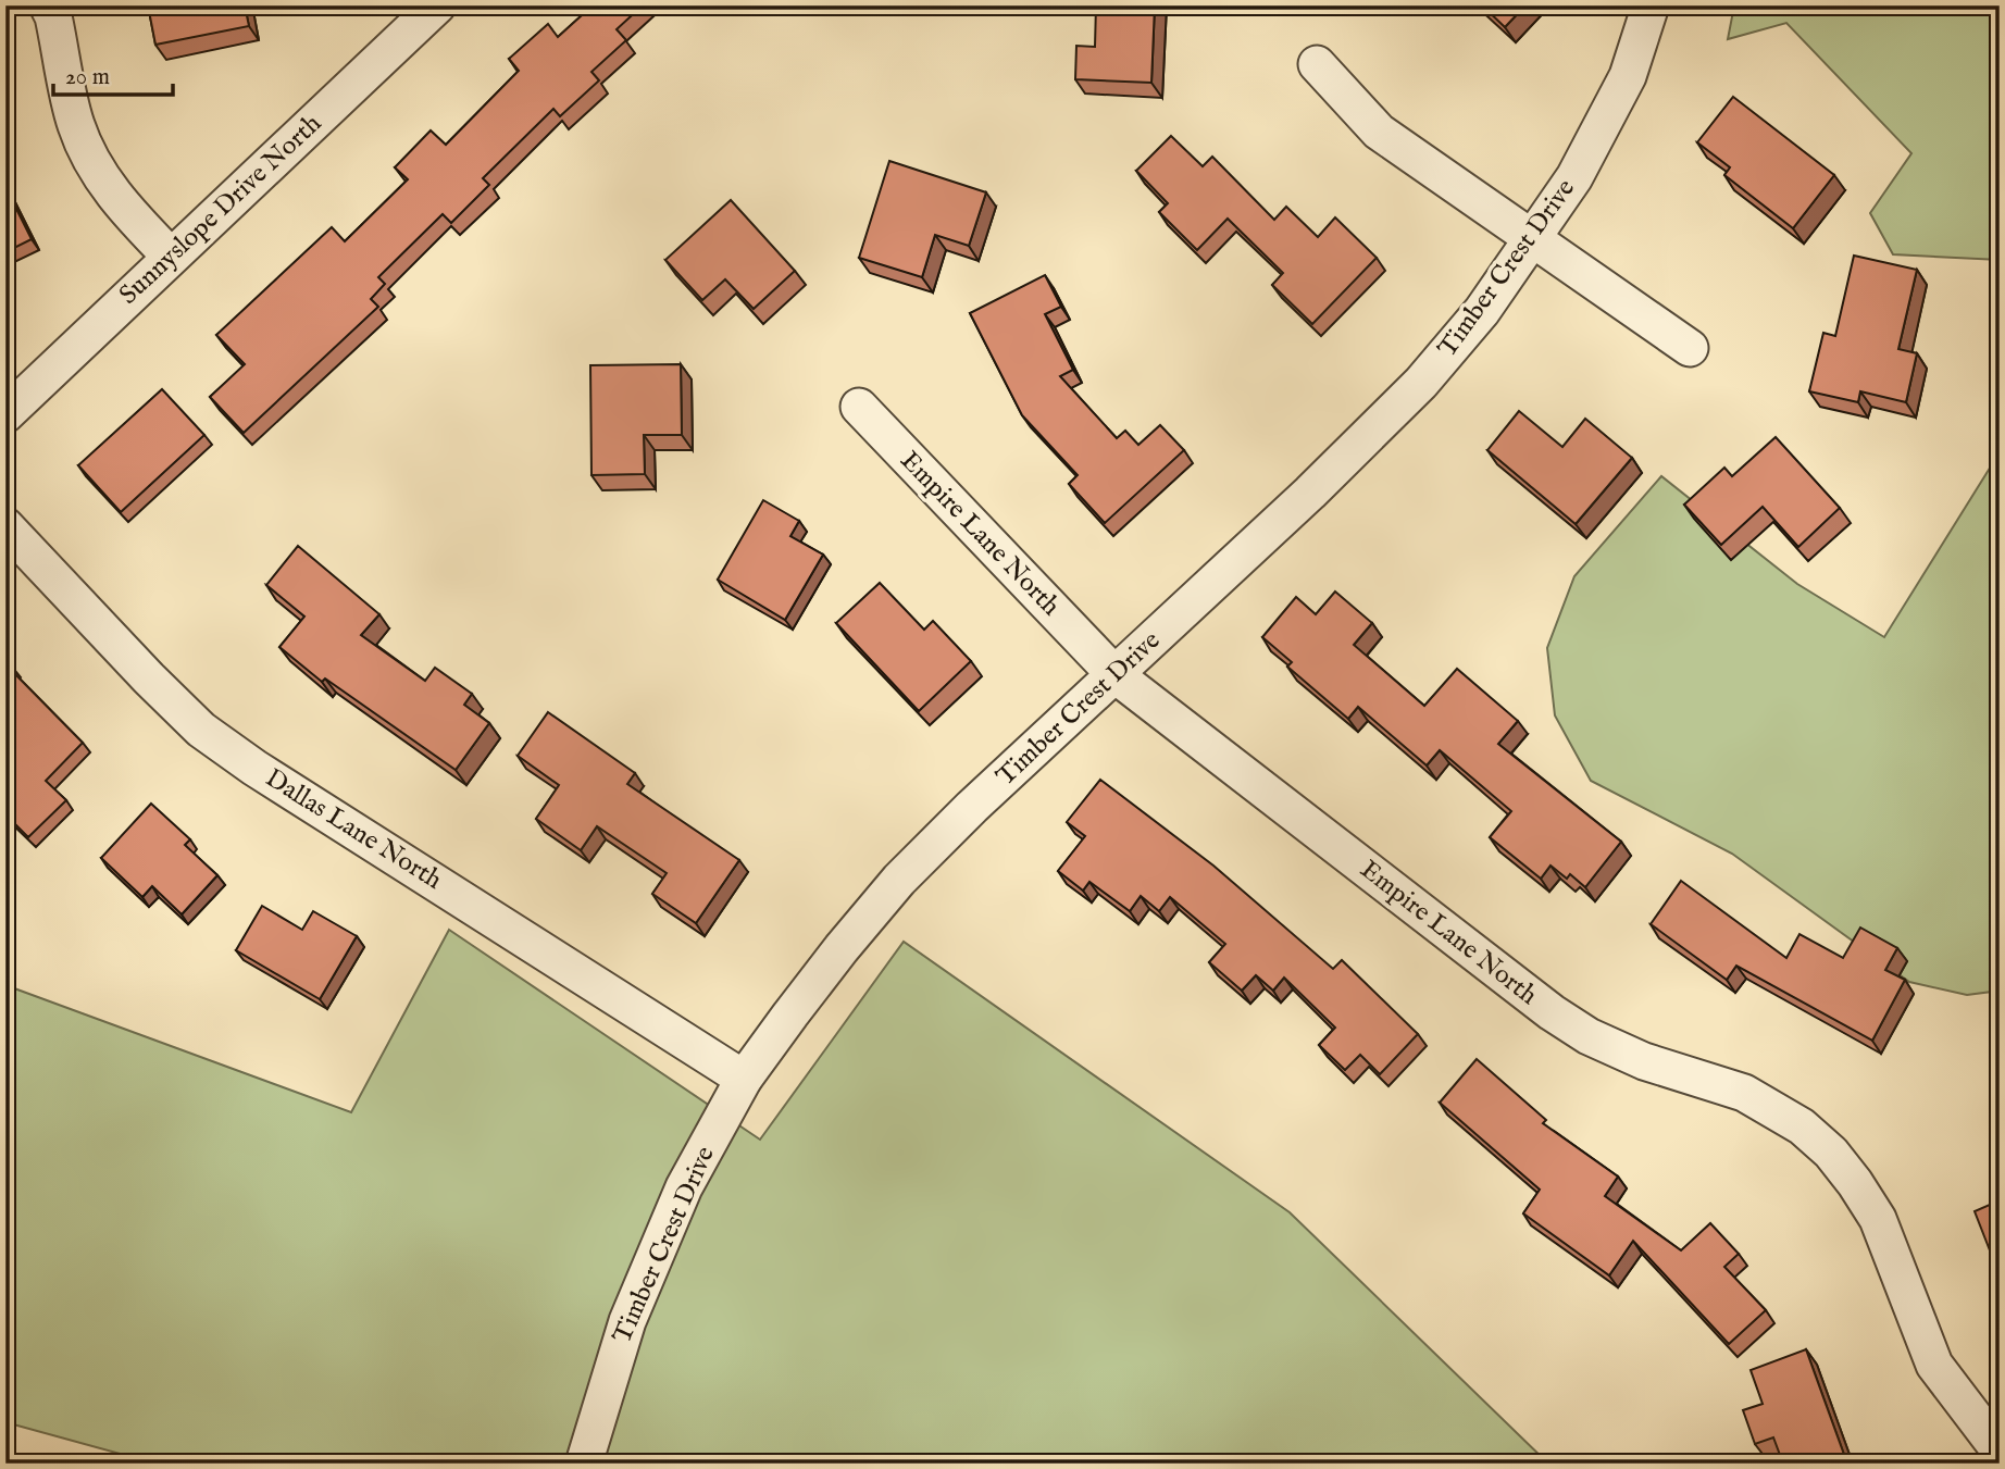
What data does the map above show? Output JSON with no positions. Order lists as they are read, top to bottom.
{
  "streets": {
    "street": [
      "Sunnyslope Drive North",
      "Timber Crest Drive",
      "Empire Lane North",
      "Dallas Lane North"
    ]
  },
  "crossings": [
    ["Timber Crest Drive", "Empire Lane North"],
    ["Timber Crest Drive", "Dallas Lane North"]
  ],
  "scale_bar": "20 m"
}
